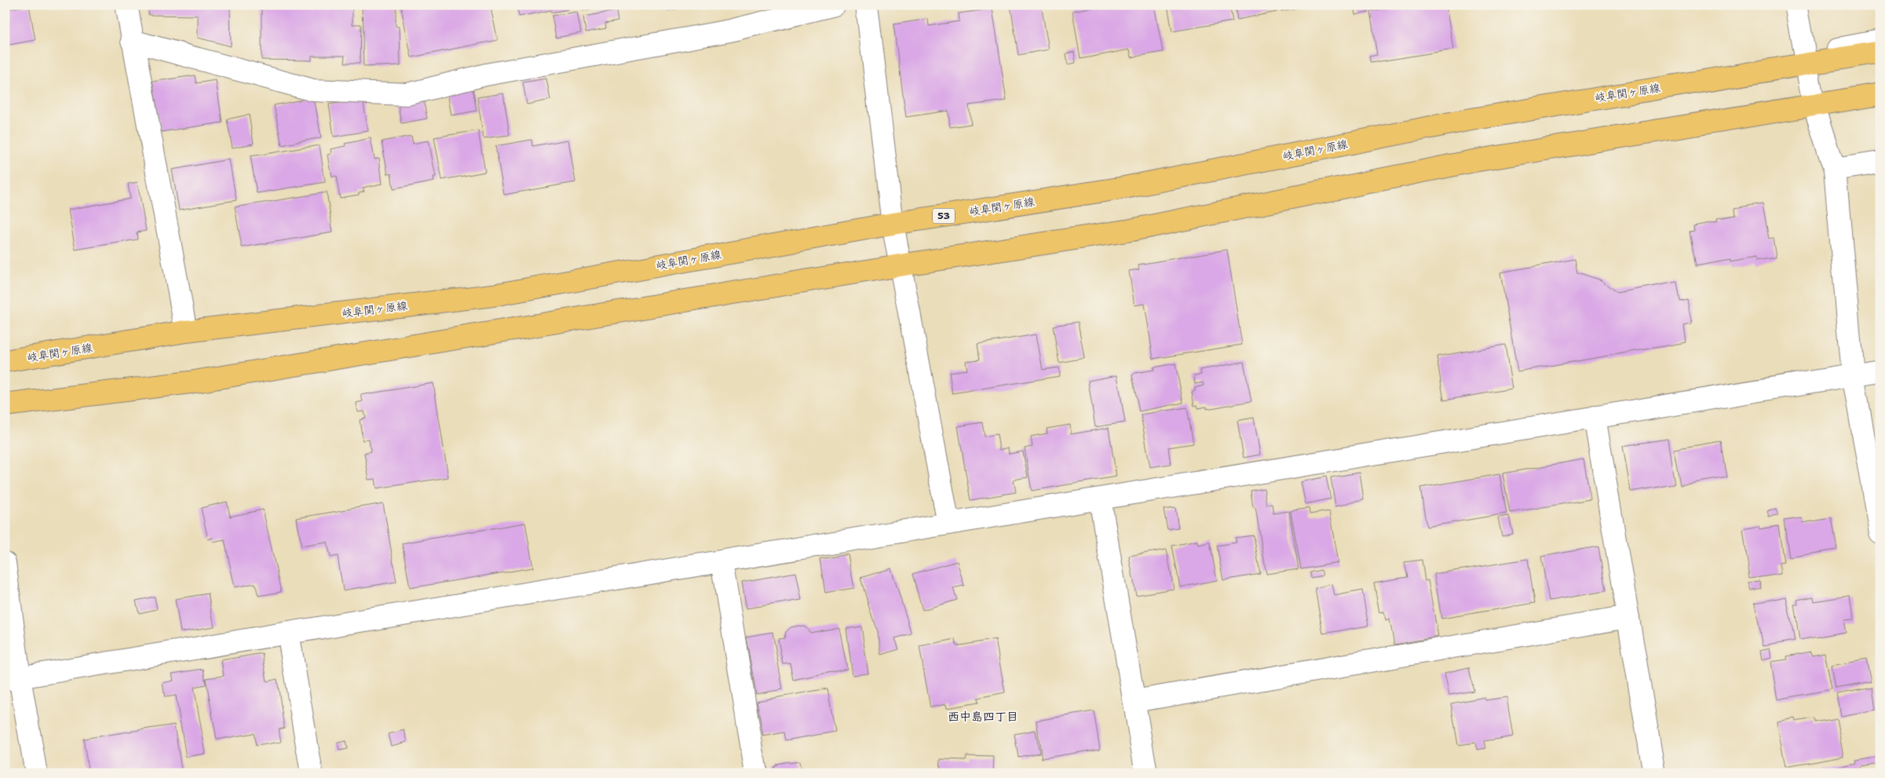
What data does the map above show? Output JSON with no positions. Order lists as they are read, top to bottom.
{
  "streets": {
    "main road": ["岐阜関ヶ原線", "53"]
  },
  "districts": ["西中島四丁目"]
}
